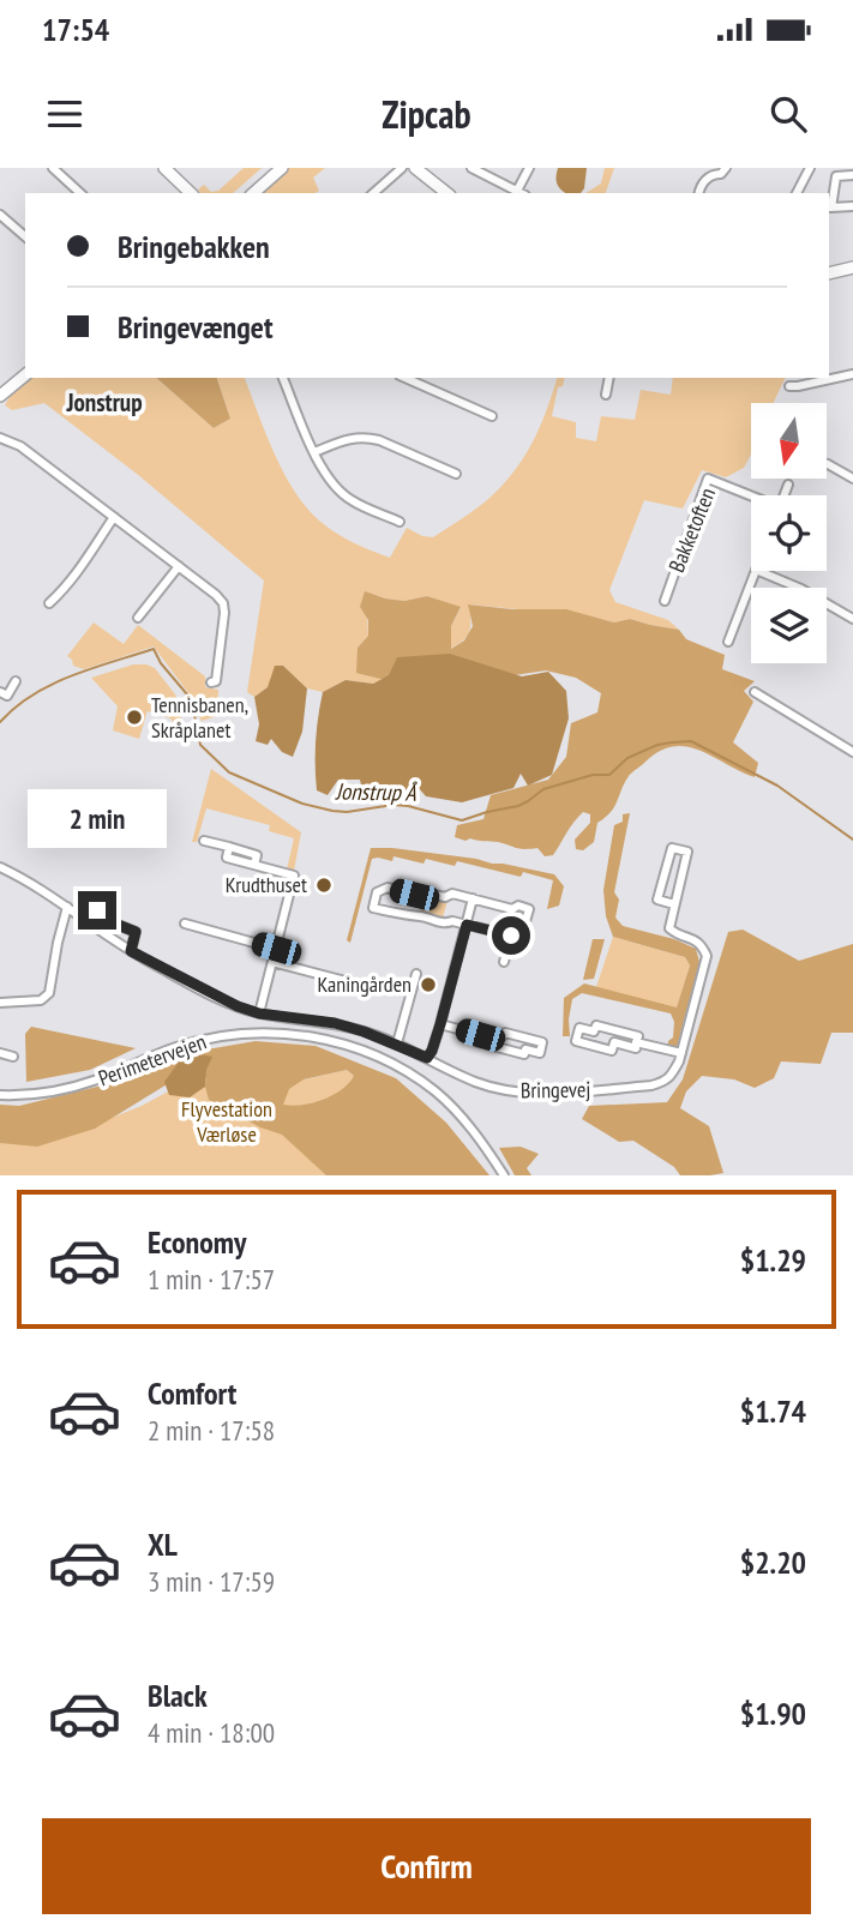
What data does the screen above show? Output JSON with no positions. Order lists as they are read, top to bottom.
{
  "streets": {
    "street": ["Bakketoften", "Perimetervejen", "Bringevej"]
  },
  "districts": ["Jonstrup"],
  "water": ["Jonstrup Å"],
  "parks": ["Flyvestation Værløse"],
  "places": ["Tennisbanen, Skråplanet", "Krudthuset", "Kaningården"],
  "north": "bottom",
  "page": {
    "status": "17:54",
    "header": "Zipcab",
    "banner": ["Bringebakken", "Bringevænget"],
    "bubble": "2 min",
    "list": [
      {
        "name": "Economy",
        "note": "1 min · 17:57",
        "value": "$1.29"
      },
      {
        "name": "Comfort",
        "note": "2 min · 17:58",
        "value": "$1.74"
      },
      {
        "name": "XL",
        "note": "3 min · 17:59",
        "value": "$2.20"
      },
      {
        "name": "Black",
        "note": "4 min · 18:00",
        "value": "$1.90"
      }
    ],
    "buttons": "Confirm"
  }
}
